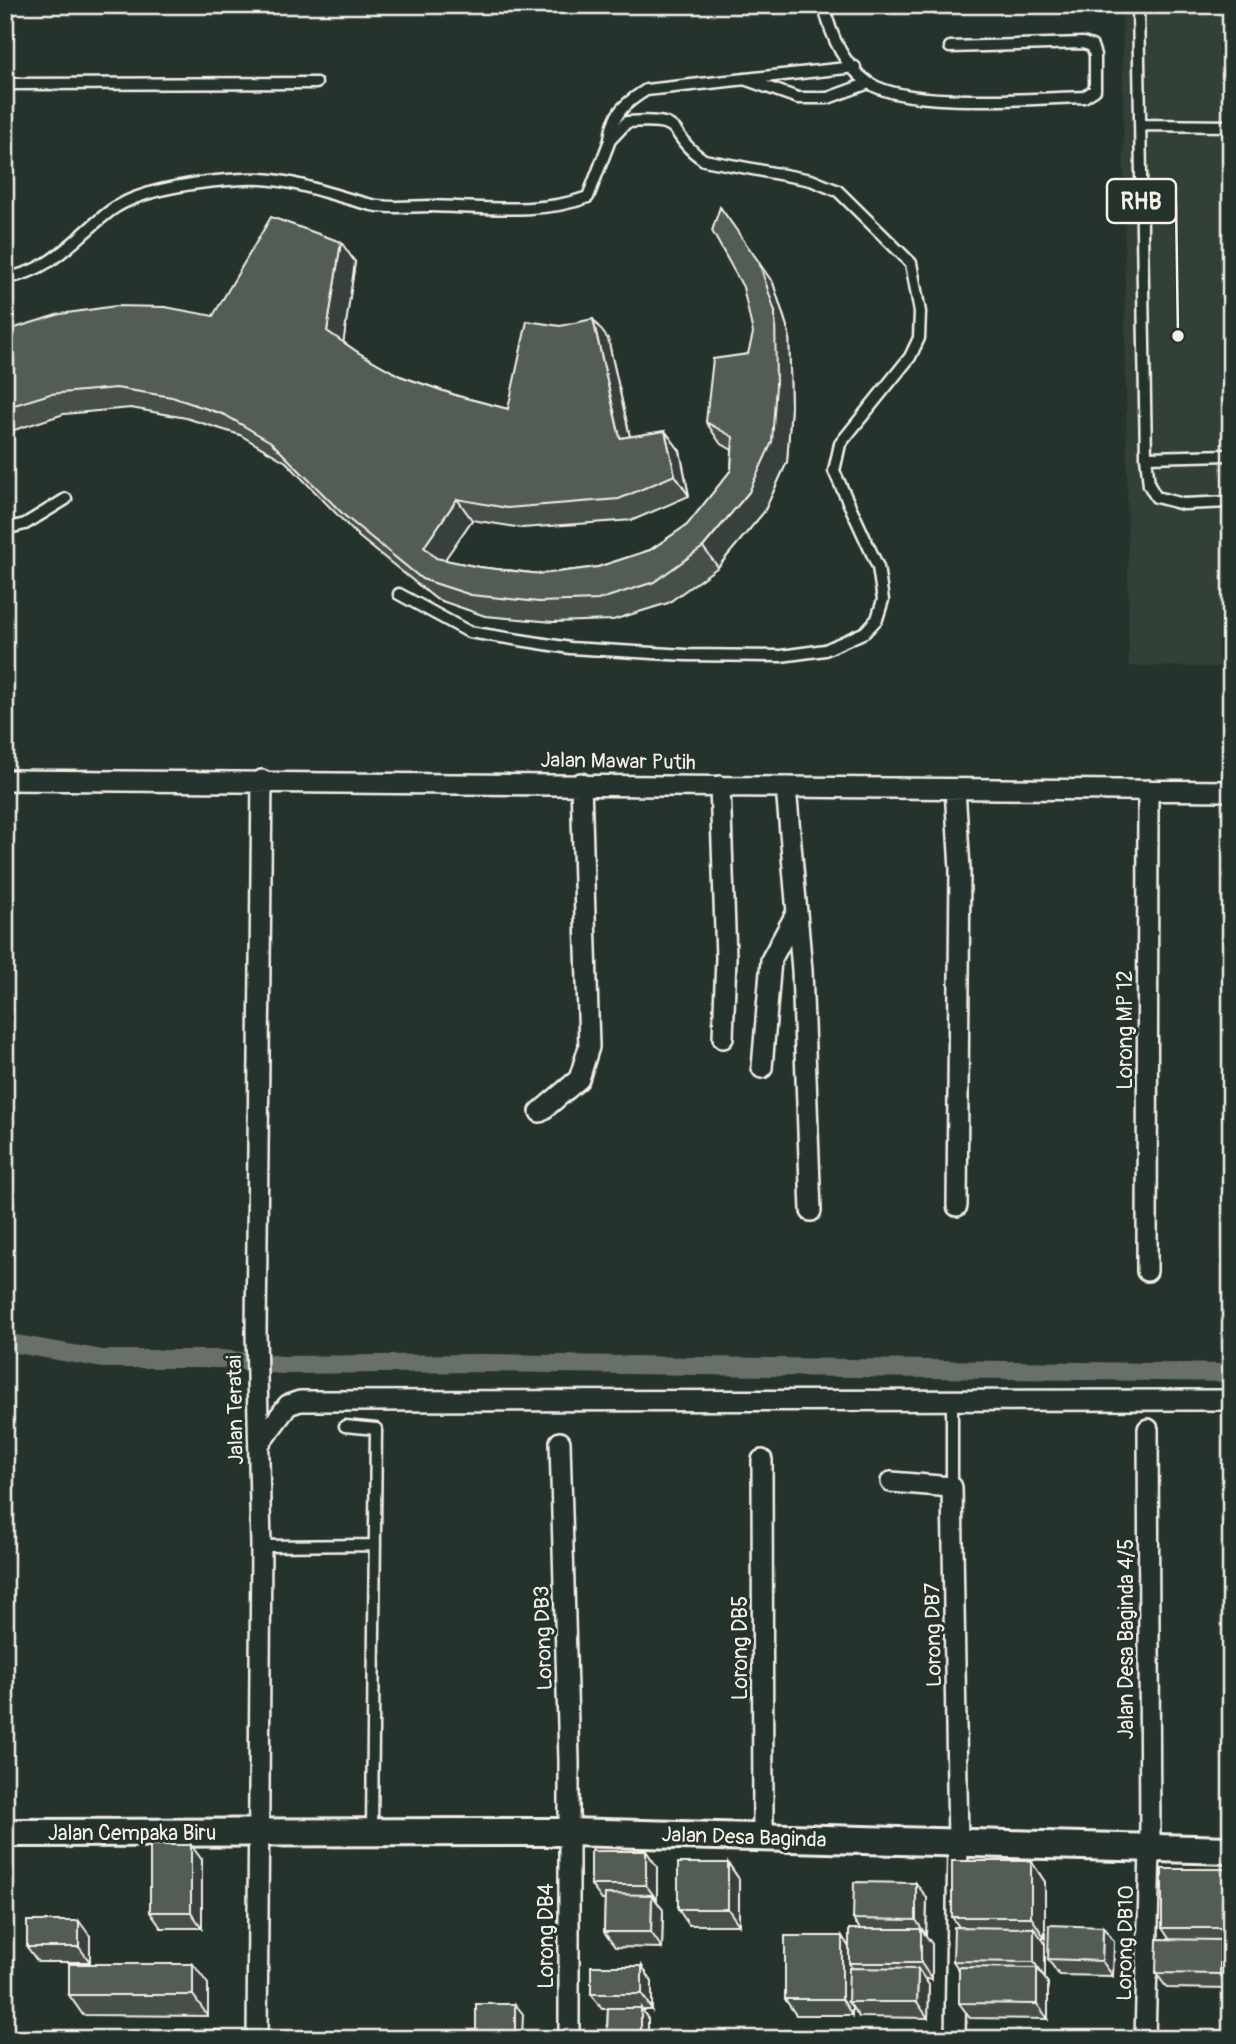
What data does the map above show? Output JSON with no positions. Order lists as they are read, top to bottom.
{
  "streets": {
    "street": [
      "Jalan Mawar Putih",
      "Lorong MP 12",
      "Jalan Teratai",
      "Lorong DB7",
      "Lorong DB3",
      "Jalan Desa Baginda 4/5",
      "Lorong DB5",
      "Jalan Cempaka Biru",
      "Jalan Desa Baginda",
      "Lorong DB4",
      "Lorong DB10"
    ]
  },
  "crossings": [
    ["Jalan Mawar Putih", "Lorong MP 12"],
    ["Jalan Mawar Putih", "Jalan Teratai"],
    ["Jalan Teratai", "Jalan Cempaka Biru"],
    ["Jalan Teratai", "Jalan Desa Baginda"],
    ["Lorong DB7", "Jalan Desa Baginda"],
    ["Lorong DB3", "Jalan Desa Baginda"],
    ["Lorong DB3", "Lorong DB4"],
    ["Jalan Desa Baginda 4/5", "Jalan Desa Baginda"],
    ["Jalan Desa Baginda 4/5", "Lorong DB10"],
    ["Lorong DB5", "Jalan Desa Baginda"],
    ["Jalan Cempaka Biru", "Jalan Desa Baginda"],
    ["Jalan Desa Baginda", "Lorong DB4"],
    ["Jalan Desa Baginda", "Lorong DB10"]
  ],
  "places": ["RHB"]
}
